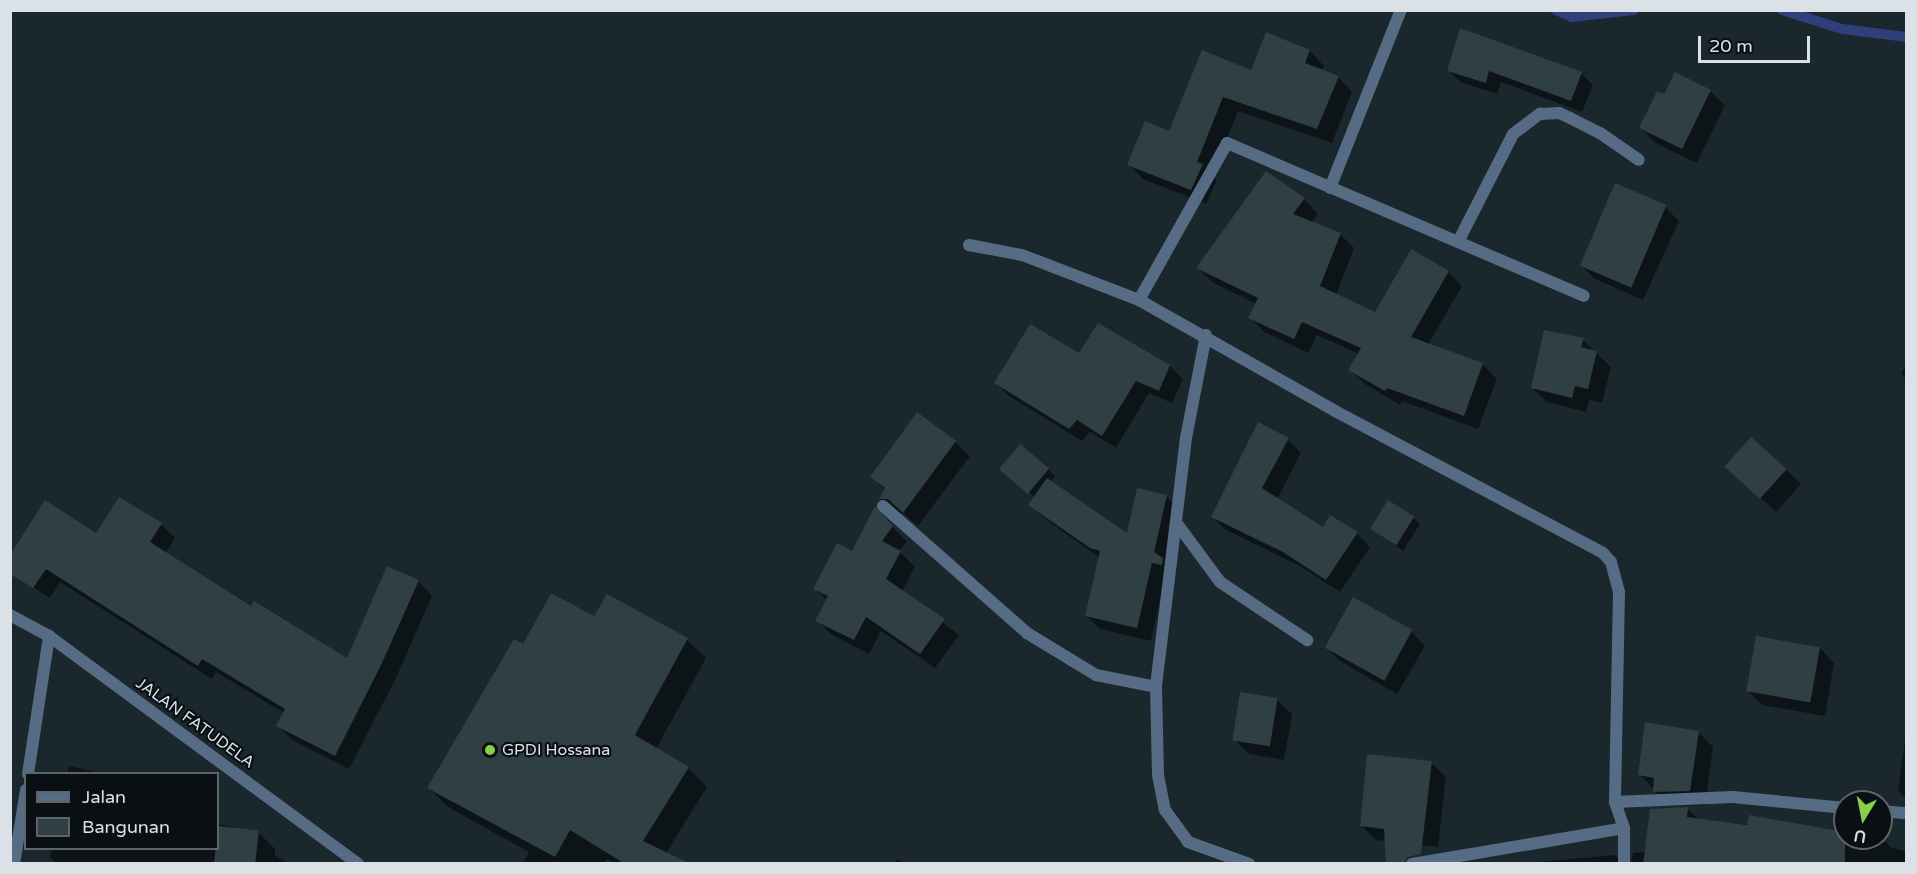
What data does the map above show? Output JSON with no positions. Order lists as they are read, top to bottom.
{
  "streets": {
    "street": ["JALAN FATUDELA"]
  },
  "places": ["GPDI Hossana"],
  "legend": ["Jalan", "Bangunan"],
  "scale_bar": "20 m",
  "north": "bottom"
}
